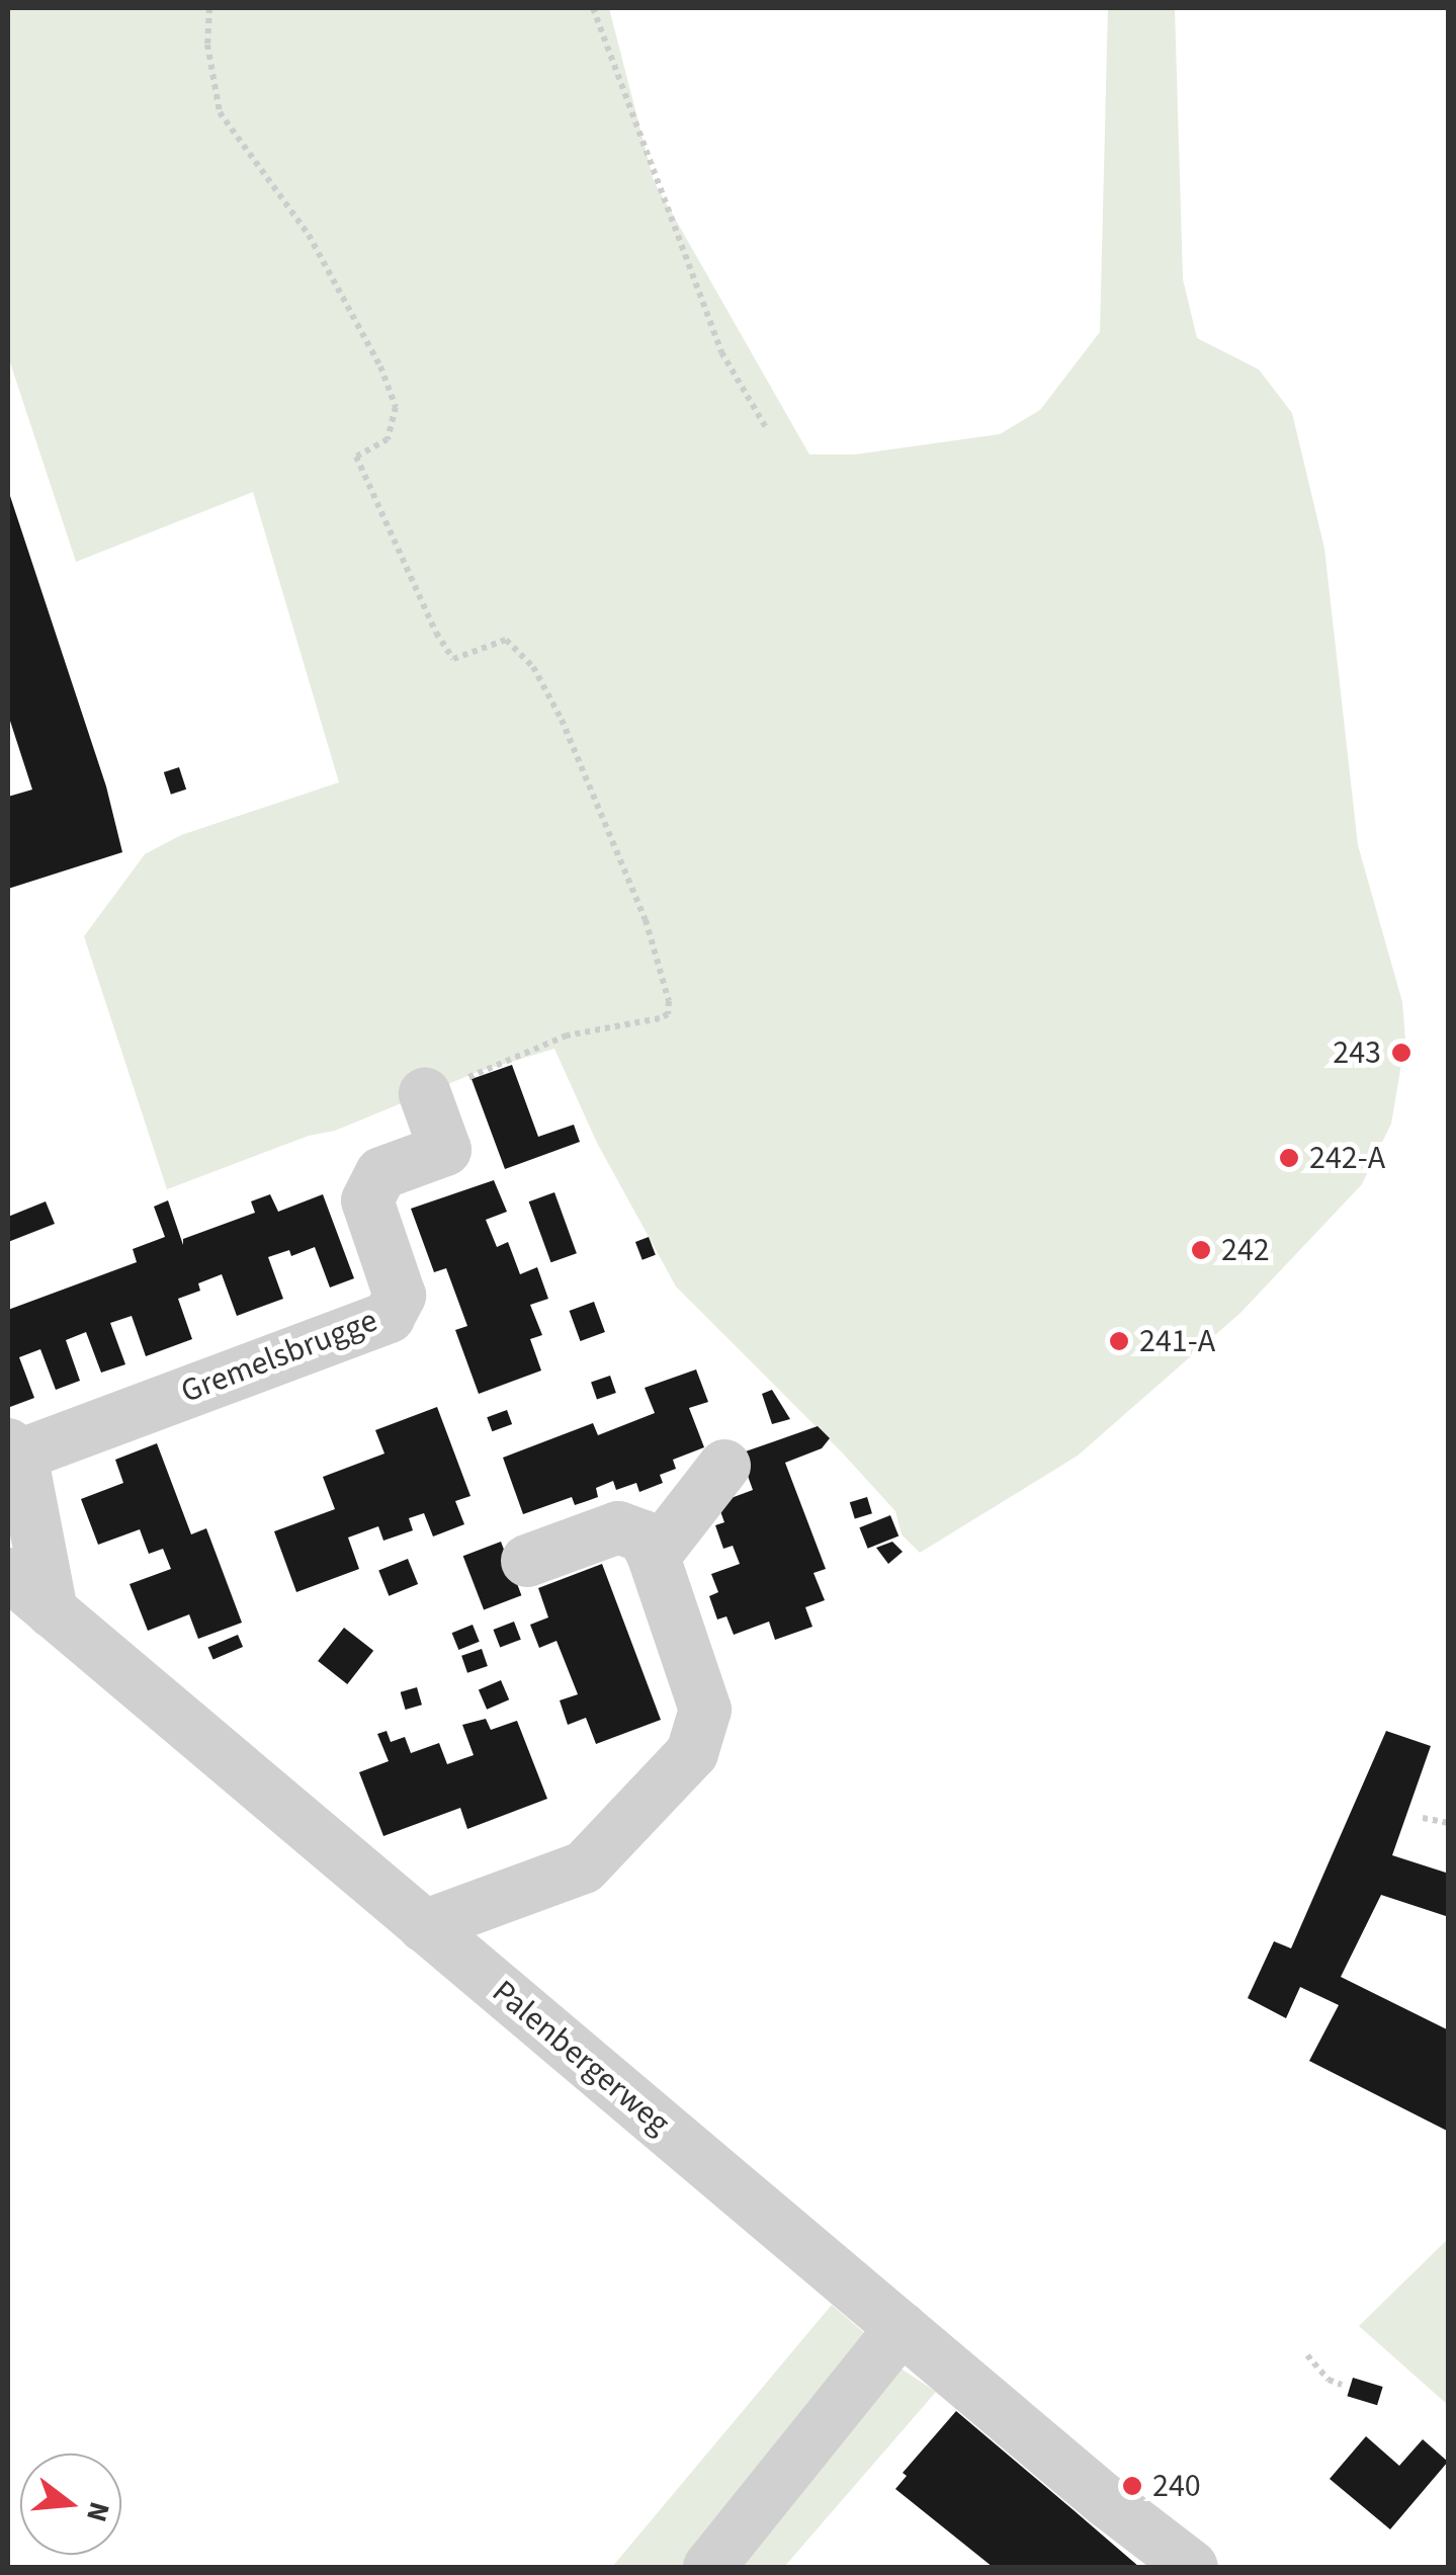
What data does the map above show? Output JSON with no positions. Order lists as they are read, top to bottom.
{
  "streets": {
    "street": ["Gremelsbrugge", "Palenbergerweg"]
  },
  "crossings": [
    ["Gremelsbrugge", "Palenbergerweg"]
  ],
  "places": [
    "243",
    "242-A",
    "242",
    "241-A",
    "240"
  ],
  "north": "right"
}
